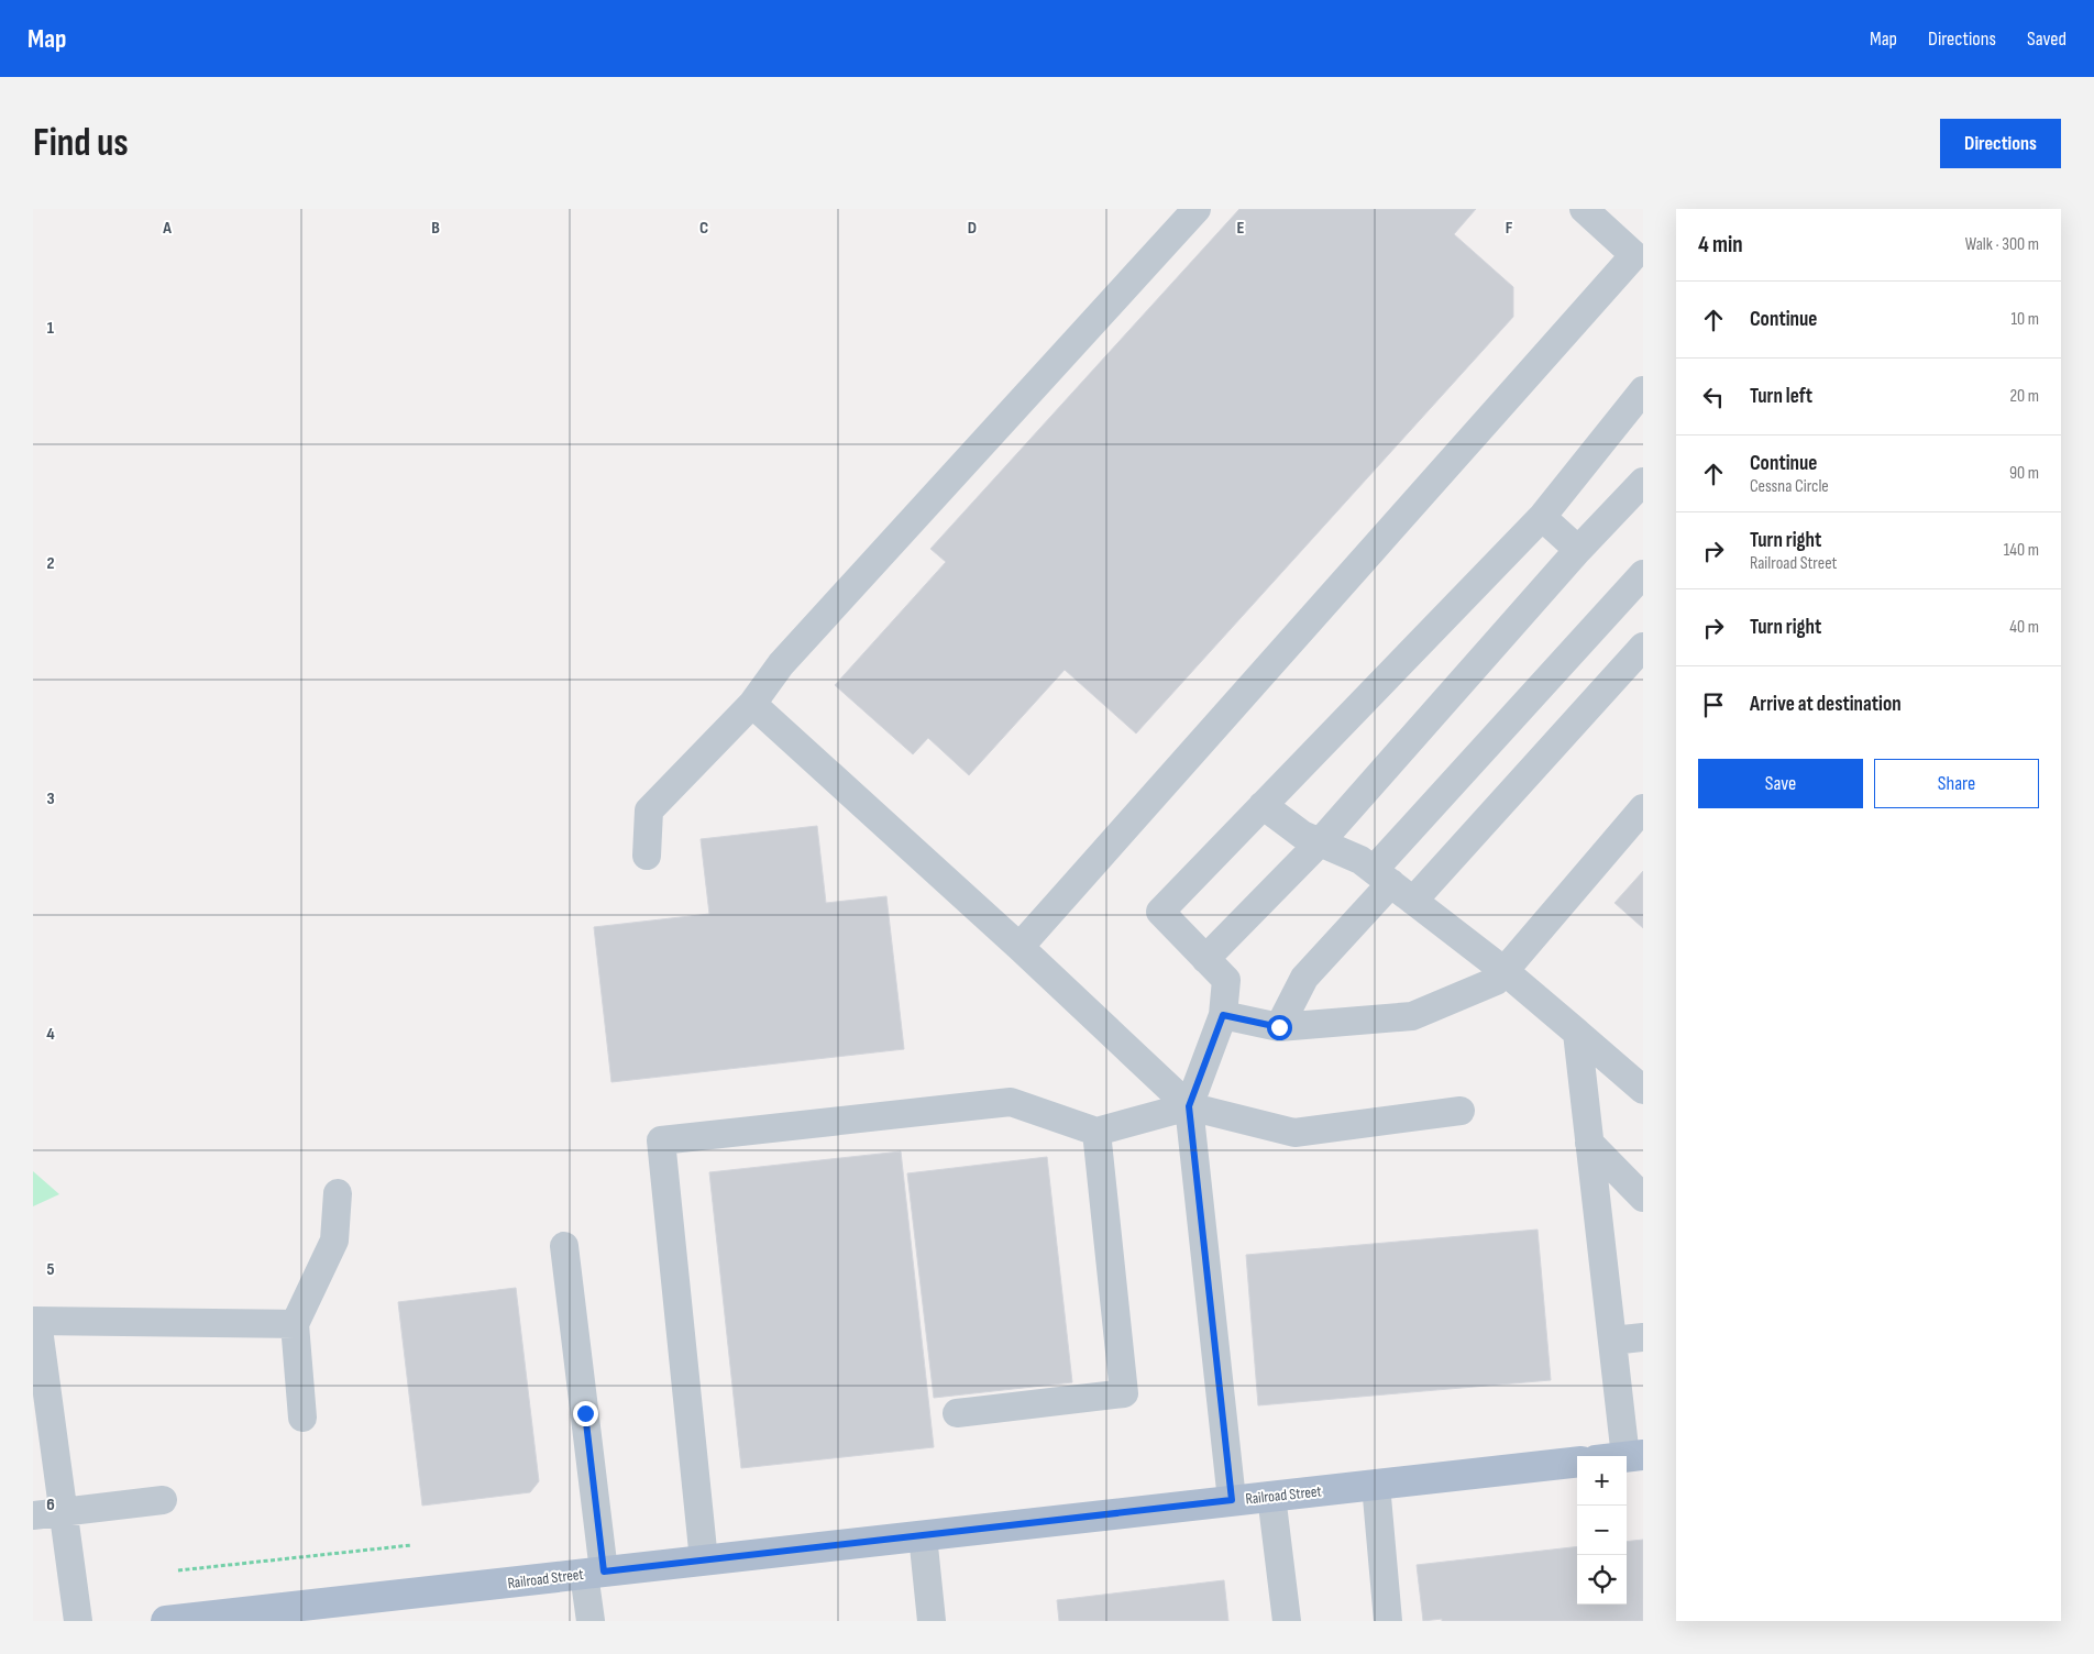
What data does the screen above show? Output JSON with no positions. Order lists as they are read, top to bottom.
{
  "streets": {
    "main road": ["Railroad Street"]
  },
  "page": {
    "header": "Map",
    "nav": ["Map", "Directions", "Saved"],
    "buttons": [
      "Directions",
      ["Save", "Share"]
    ],
    "title": "Find us",
    "heading": ["4 min", "Walk · 300 m"],
    "list": [
      ["Continue", "10 m"],
      ["Turn left", "20 m"],
      ["Continue", "Cessna Circle", "90 m"],
      ["Turn right", "Railroad Street", "140 m"],
      ["Turn right", "40 m"],
      "Arrive at destination"
    ],
    "map_buttons": ["+", "−"]
  },
  "grid": {
    "columns": [
      "A",
      "B",
      "C",
      "D",
      "E",
      "F"
    ],
    "rows": [
      "1",
      "2",
      "3",
      "4",
      "5",
      "6"
    ]
  }
}
